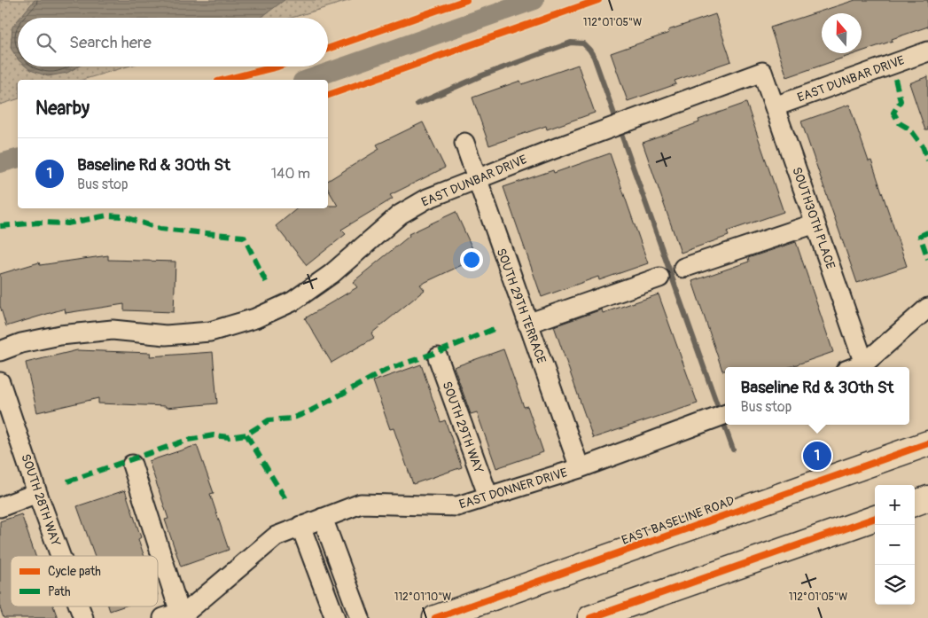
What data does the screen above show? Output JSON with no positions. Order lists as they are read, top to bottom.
{
  "streets": {
    "main road": ["EAST BASELINE ROAD"],
    "street": [
      "EAST DUNBAR DRIVE",
      "SOUTH30TH PLACE",
      "SOUTH 29TH TERRACE",
      "SOUTH 29TH WAY",
      "EAST DONNER DRIVE",
      "SOUTH 28TH WAY"
    ]
  },
  "crossings": [
    ["EAST DUNBAR DRIVE", "SOUTH30TH PLACE"],
    ["EAST DUNBAR DRIVE", "SOUTH 29TH TERRACE"],
    ["SOUTH 29TH TERRACE", "EAST DONNER DRIVE"],
    ["SOUTH 29TH WAY", "EAST DONNER DRIVE"]
  ],
  "legend": ["Cycle path", "Path"],
  "north": "top",
  "page": {
    "search": "Search here",
    "heading": "Nearby",
    "list": [
      {
        "mark": "1",
        "name": "Baseline Rd & 30th St",
        "note": "Bus stop",
        "value": "140 m"
      }
    ],
    "popup": ["Baseline Rd & 30th St", "Bus stop"],
    "pins": "1",
    "map_buttons": ["+", "−"]
  },
  "coordinates": ["112°01'05\"W", "112°01'10\"W"]
}
